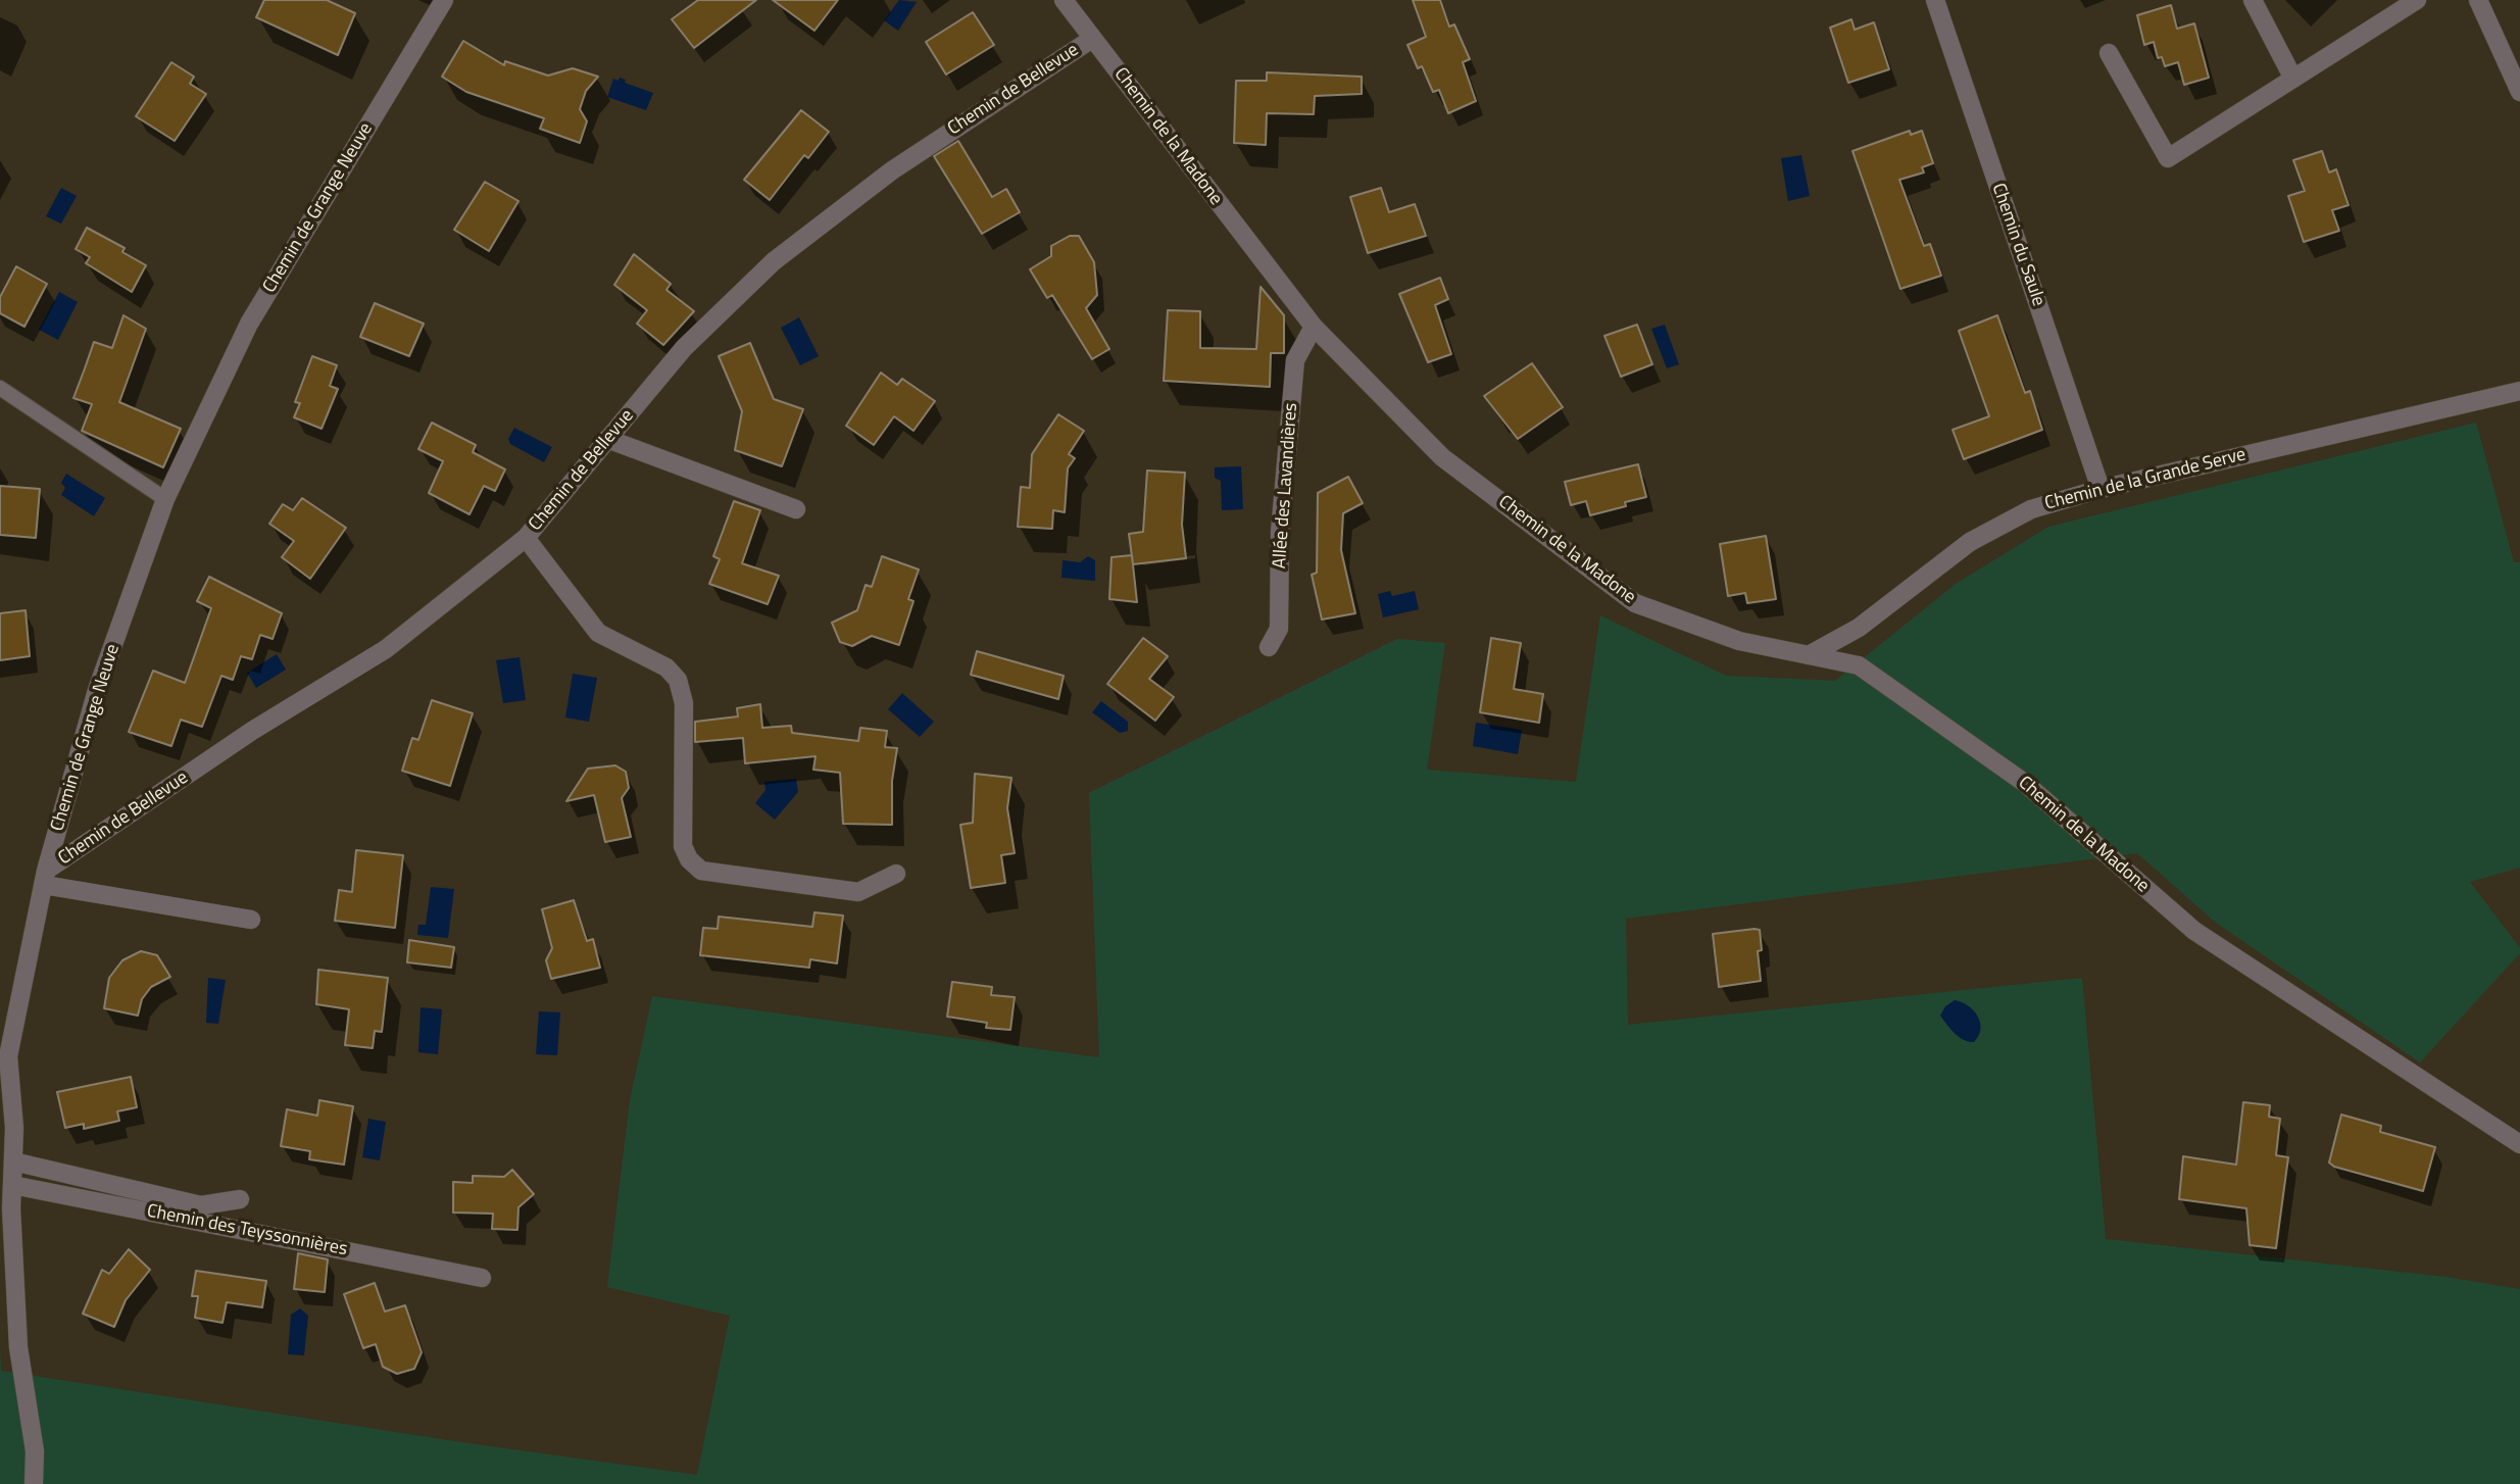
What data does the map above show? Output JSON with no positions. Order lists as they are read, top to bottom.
{
  "streets": {
    "street": [
      "Chemin de Bellevue",
      "Chemin de la Madone",
      "Chemin de Grange Neuve",
      "Chemin du Saule",
      "Chemin de la Grande Serve",
      "Allée des Lavandières",
      "Chemin des Teyssonnières"
    ]
  },
  "crossings": [
    ["Chemin de Bellevue", "Chemin de la Madone"],
    ["Chemin de Bellevue", "Chemin de Grange Neuve"],
    ["Chemin de la Madone", "Chemin de la Grande Serve"],
    ["Chemin de la Madone", "Allée des Lavandières"],
    ["Chemin de Grange Neuve", "Chemin des Teyssonnières"],
    ["Chemin du Saule", "Chemin de la Grande Serve"]
  ]
}
